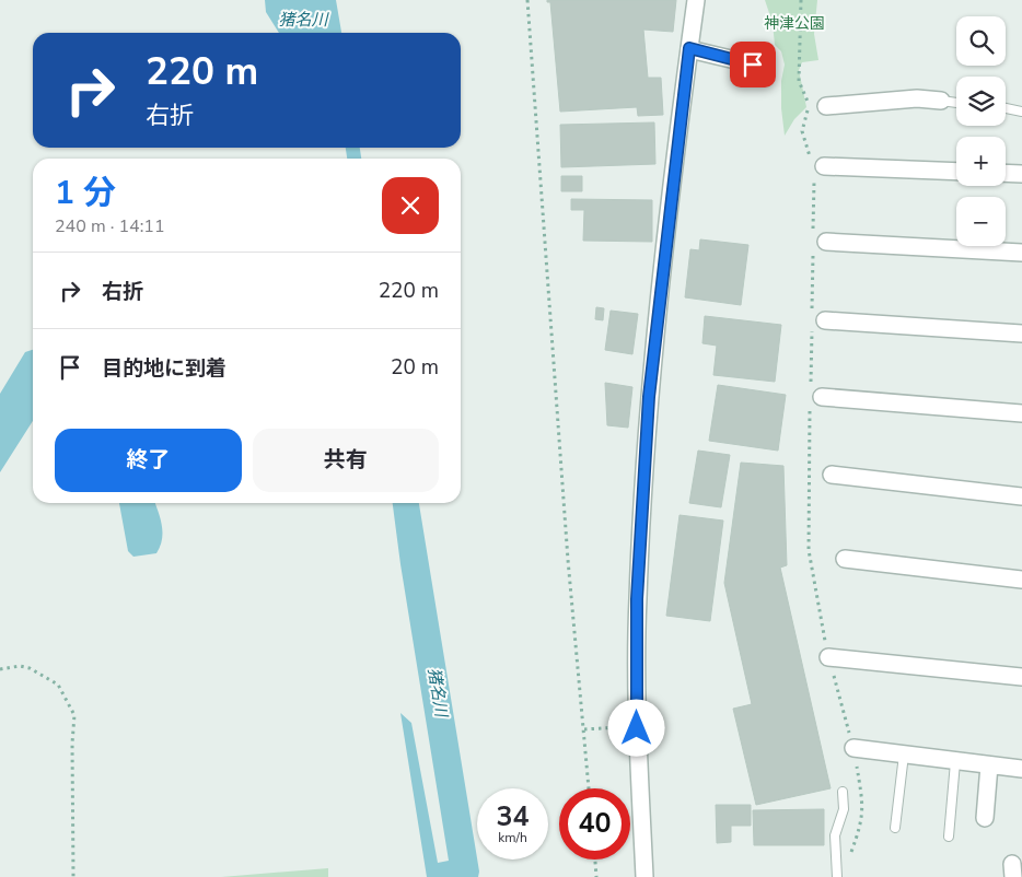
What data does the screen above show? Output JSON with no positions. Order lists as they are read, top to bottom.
{
  "water": ["猪名川"],
  "parks": ["神津公園"],
  "page": {
    "map_buttons": ["+", "−"],
    "turn": ["220 m", "右折"],
    "heading": ["1 分", "240 m · 14:11"],
    "list": [
      {
        "name": "右折",
        "value": "220 m"
      },
      {
        "name": "目的地に到着",
        "value": "20 m"
      }
    ],
    "buttons": ["終了", "共有"],
    "speed": "34 km/h",
    "limit": "40"
  }
}
